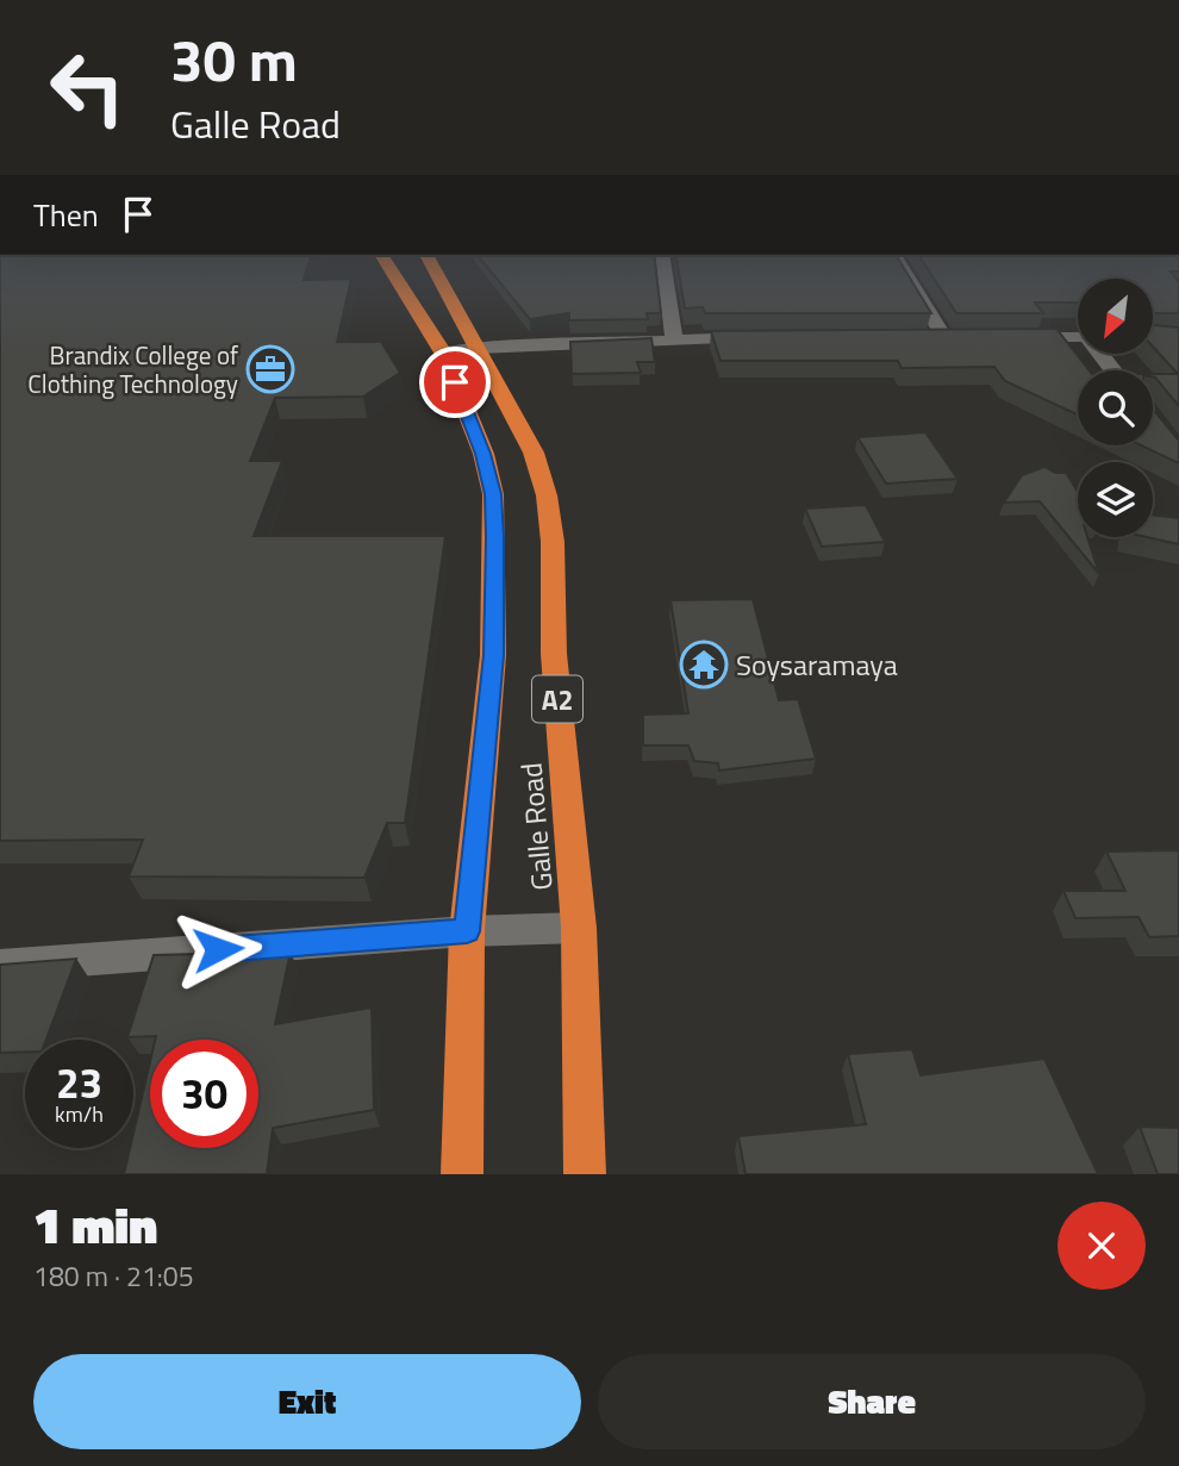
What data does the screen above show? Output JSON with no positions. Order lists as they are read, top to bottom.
{
  "streets": {
    "highway": ["A2", "Galle Road"]
  },
  "places": {
    "office": ["Brandix College of Clothing Technology"],
    "temple": ["Soysaramaya"]
  },
  "north": "bottom left",
  "page": {
    "turn": ["30 m", "Galle Road"],
    "then": "Then",
    "speed": "23 km/h",
    "limit": "30",
    "heading": ["1 min", "180 m · 21:05"],
    "buttons": ["Exit", "Share"]
  }
}
